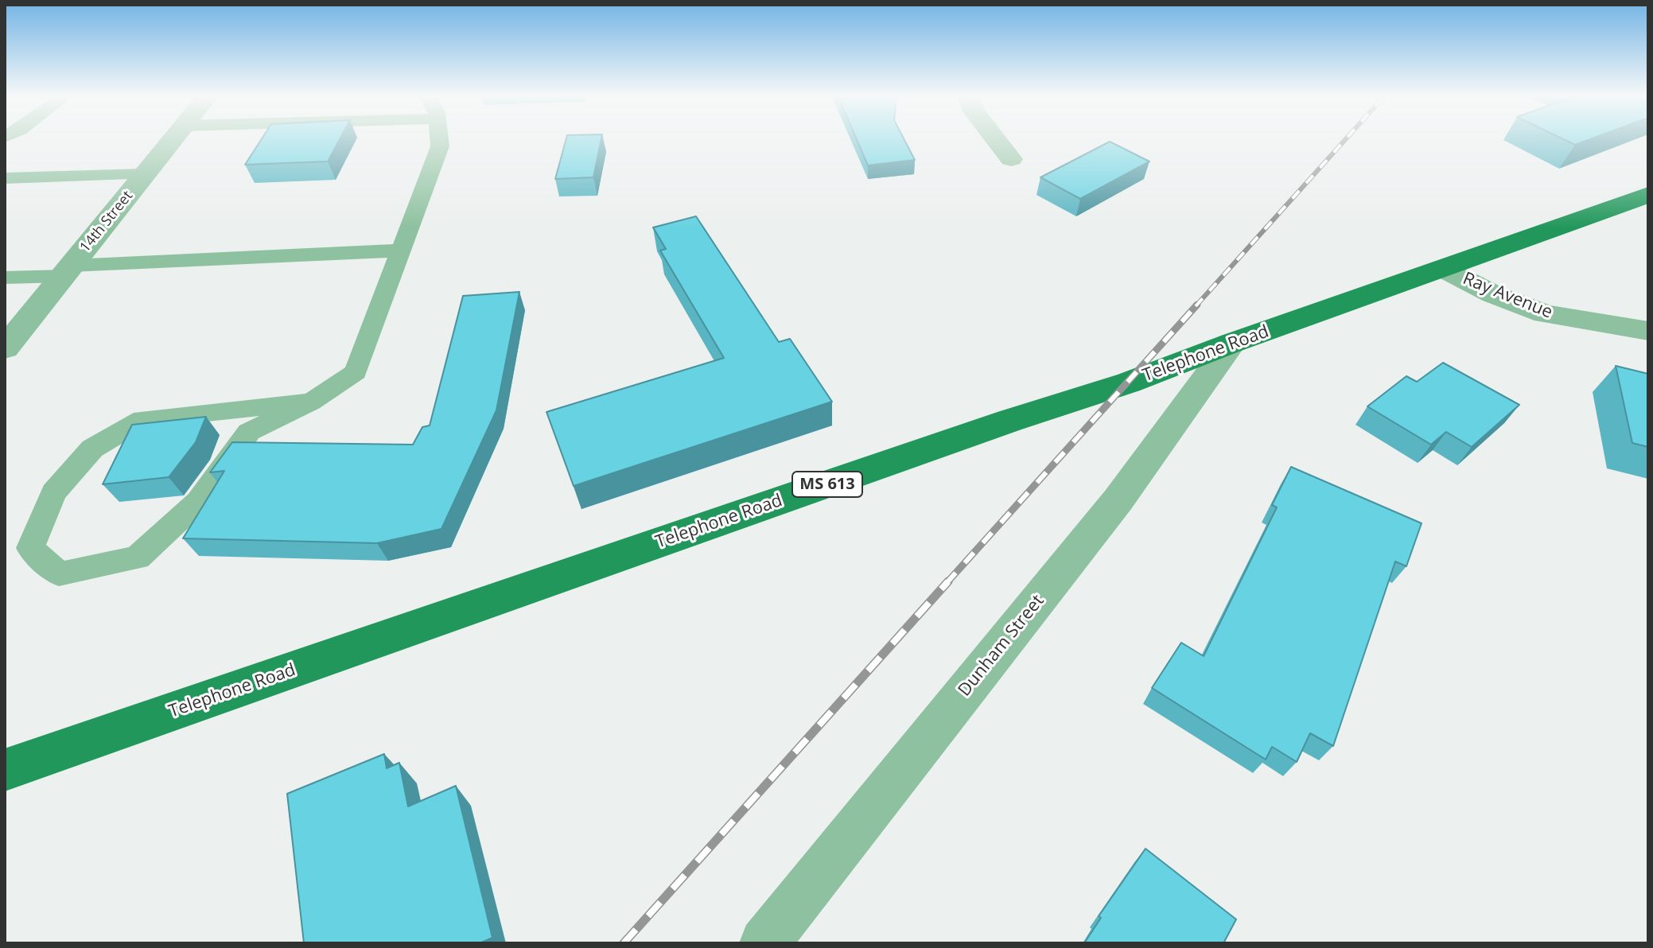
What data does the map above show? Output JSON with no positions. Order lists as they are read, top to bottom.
{
  "streets": {
    "main road": ["Telephone Road", "MS 613"],
    "street": ["14th Street", "Ray Avenue", "Dunham Street"]
  },
  "crossings": [
    ["Ray Avenue", "Telephone Road"],
    ["Telephone Road", "Dunham Street"]
  ]
}
